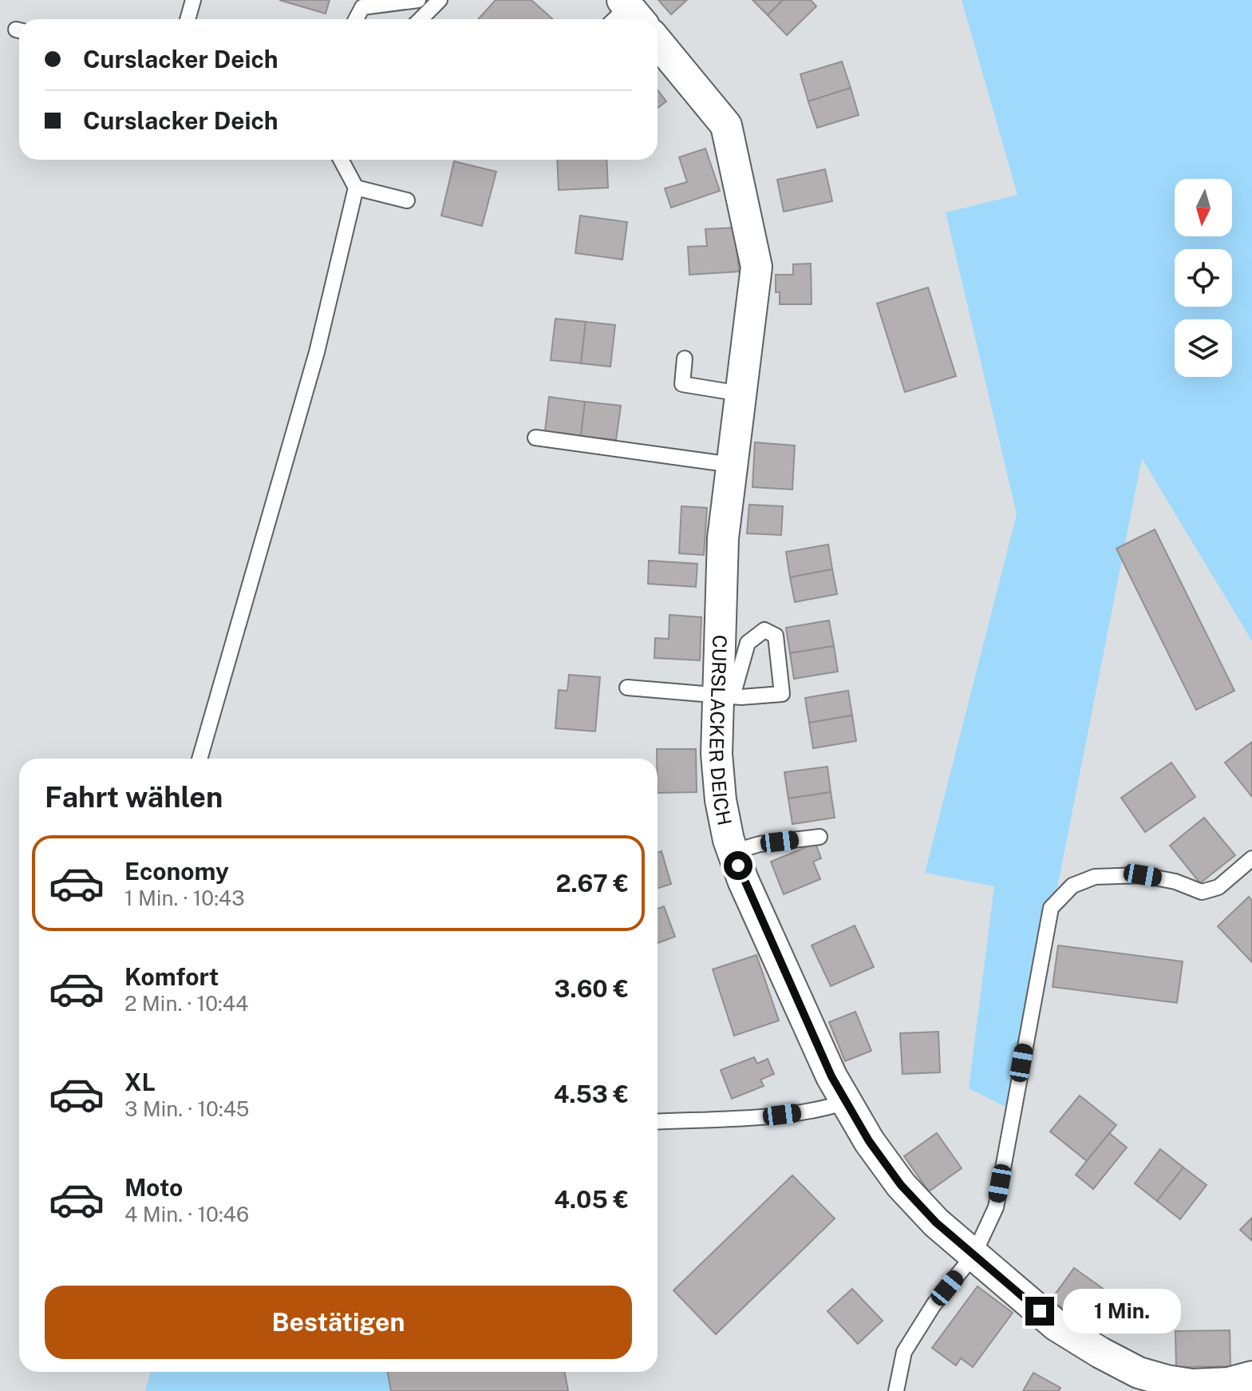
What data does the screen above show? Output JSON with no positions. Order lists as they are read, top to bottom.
{
  "streets": {
    "street": ["CURSLACKER DEICH"]
  },
  "north": "bottom",
  "page": {
    "banner": ["Curslacker Deich", "Curslacker Deich"],
    "heading": "Fahrt wählen",
    "list": [
      {
        "name": "Economy",
        "note": "1 Min. · 10:43",
        "value": "2.67 €"
      },
      {
        "name": "Komfort",
        "note": "2 Min. · 10:44",
        "value": "3.60 €"
      },
      {
        "name": "XL",
        "note": "3 Min. · 10:45",
        "value": "4.53 €"
      },
      {
        "name": "Moto",
        "note": "4 Min. · 10:46",
        "value": "4.05 €"
      }
    ],
    "buttons": "Bestätigen",
    "bubble": "1 Min."
  }
}
